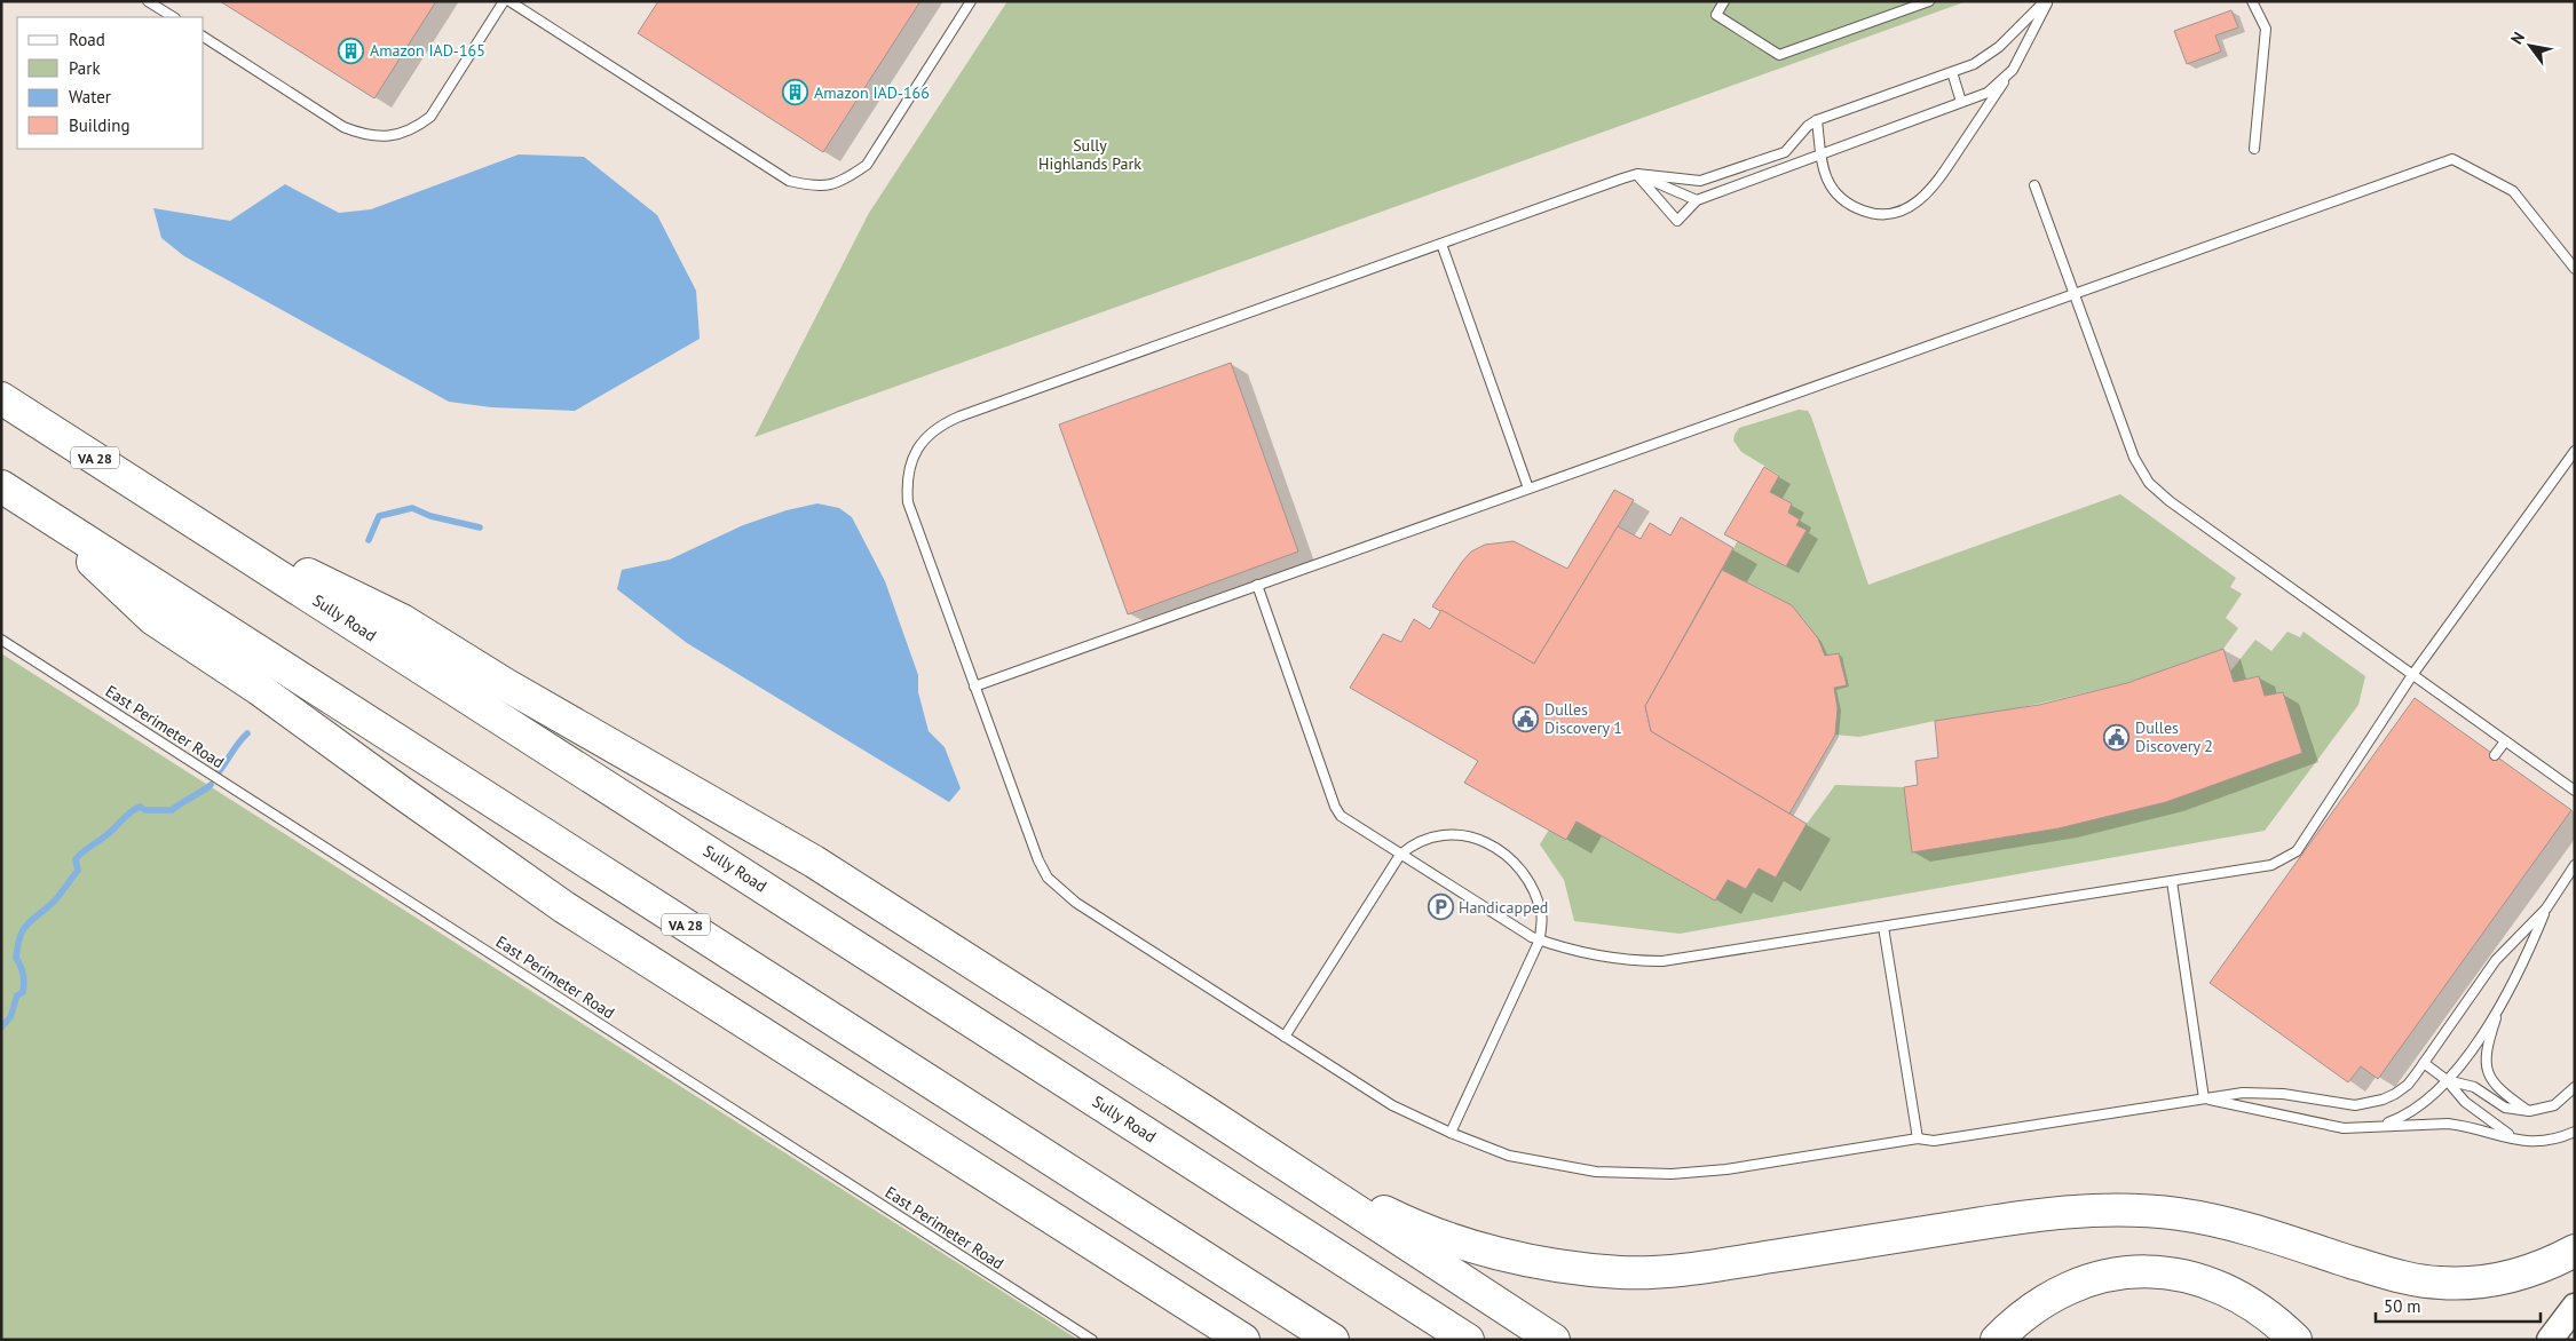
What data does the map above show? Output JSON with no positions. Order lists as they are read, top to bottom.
{
  "streets": {
    "highway": ["VA 28", "Sully Road"],
    "lane": ["East Perimeter Road"]
  },
  "parks": ["Sully Highlands Park"],
  "places": {
    "building": ["Amazon IAD-165", "Amazon IAD-166"],
    "public building": ["Dulles Discovery 1", "Dulles Discovery 2"],
    "parking": ["Handicapped"]
  },
  "legend": [
    "Road",
    "Park",
    "Water",
    "Building"
  ],
  "scale_bar": "50 m",
  "north": "top left"
}
